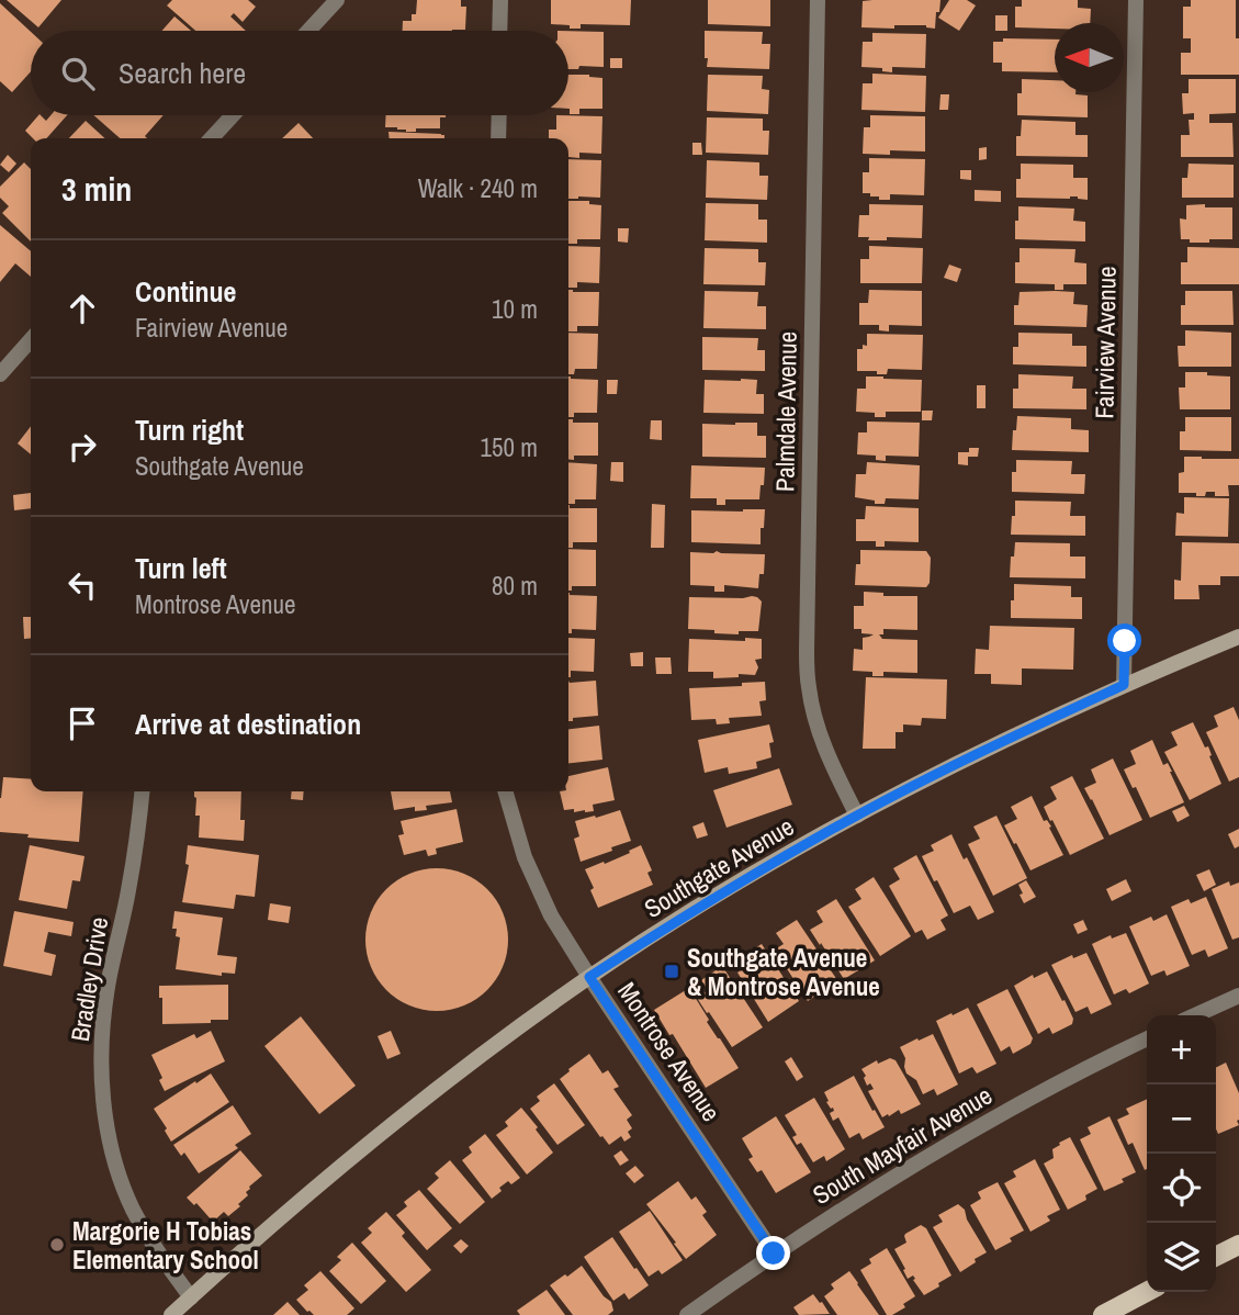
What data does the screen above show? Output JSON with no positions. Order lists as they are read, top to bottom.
{
  "streets": {
    "street": [
      "Fairview Avenue",
      "Palmdale Avenue",
      "Southgate Avenue",
      "Bradley Drive",
      "Montrose Avenue",
      "South Mayfair Avenue"
    ]
  },
  "crossings": [
    ["Fairview Avenue", "Southgate Avenue"],
    ["Palmdale Avenue", "Southgate Avenue"],
    ["Southgate Avenue", "Bradley Drive"],
    ["Southgate Avenue", "Montrose Avenue"],
    ["Montrose Avenue", "South Mayfair Avenue"]
  ],
  "places": {
    "transit": ["Southgate Avenue & Montrose Avenue"],
    "other": ["Margorie H Tobias Elementary School"]
  },
  "north": "left",
  "page": {
    "search": "Search here",
    "heading": ["3 min", "Walk · 240 m"],
    "list": [
      ["Continue", "Fairview Avenue", "10 m"],
      ["Turn right", "Southgate Avenue", "150 m"],
      ["Turn left", "Montrose Avenue", "80 m"],
      "Arrive at destination"
    ],
    "map_buttons": ["+", "−"]
  }
}
